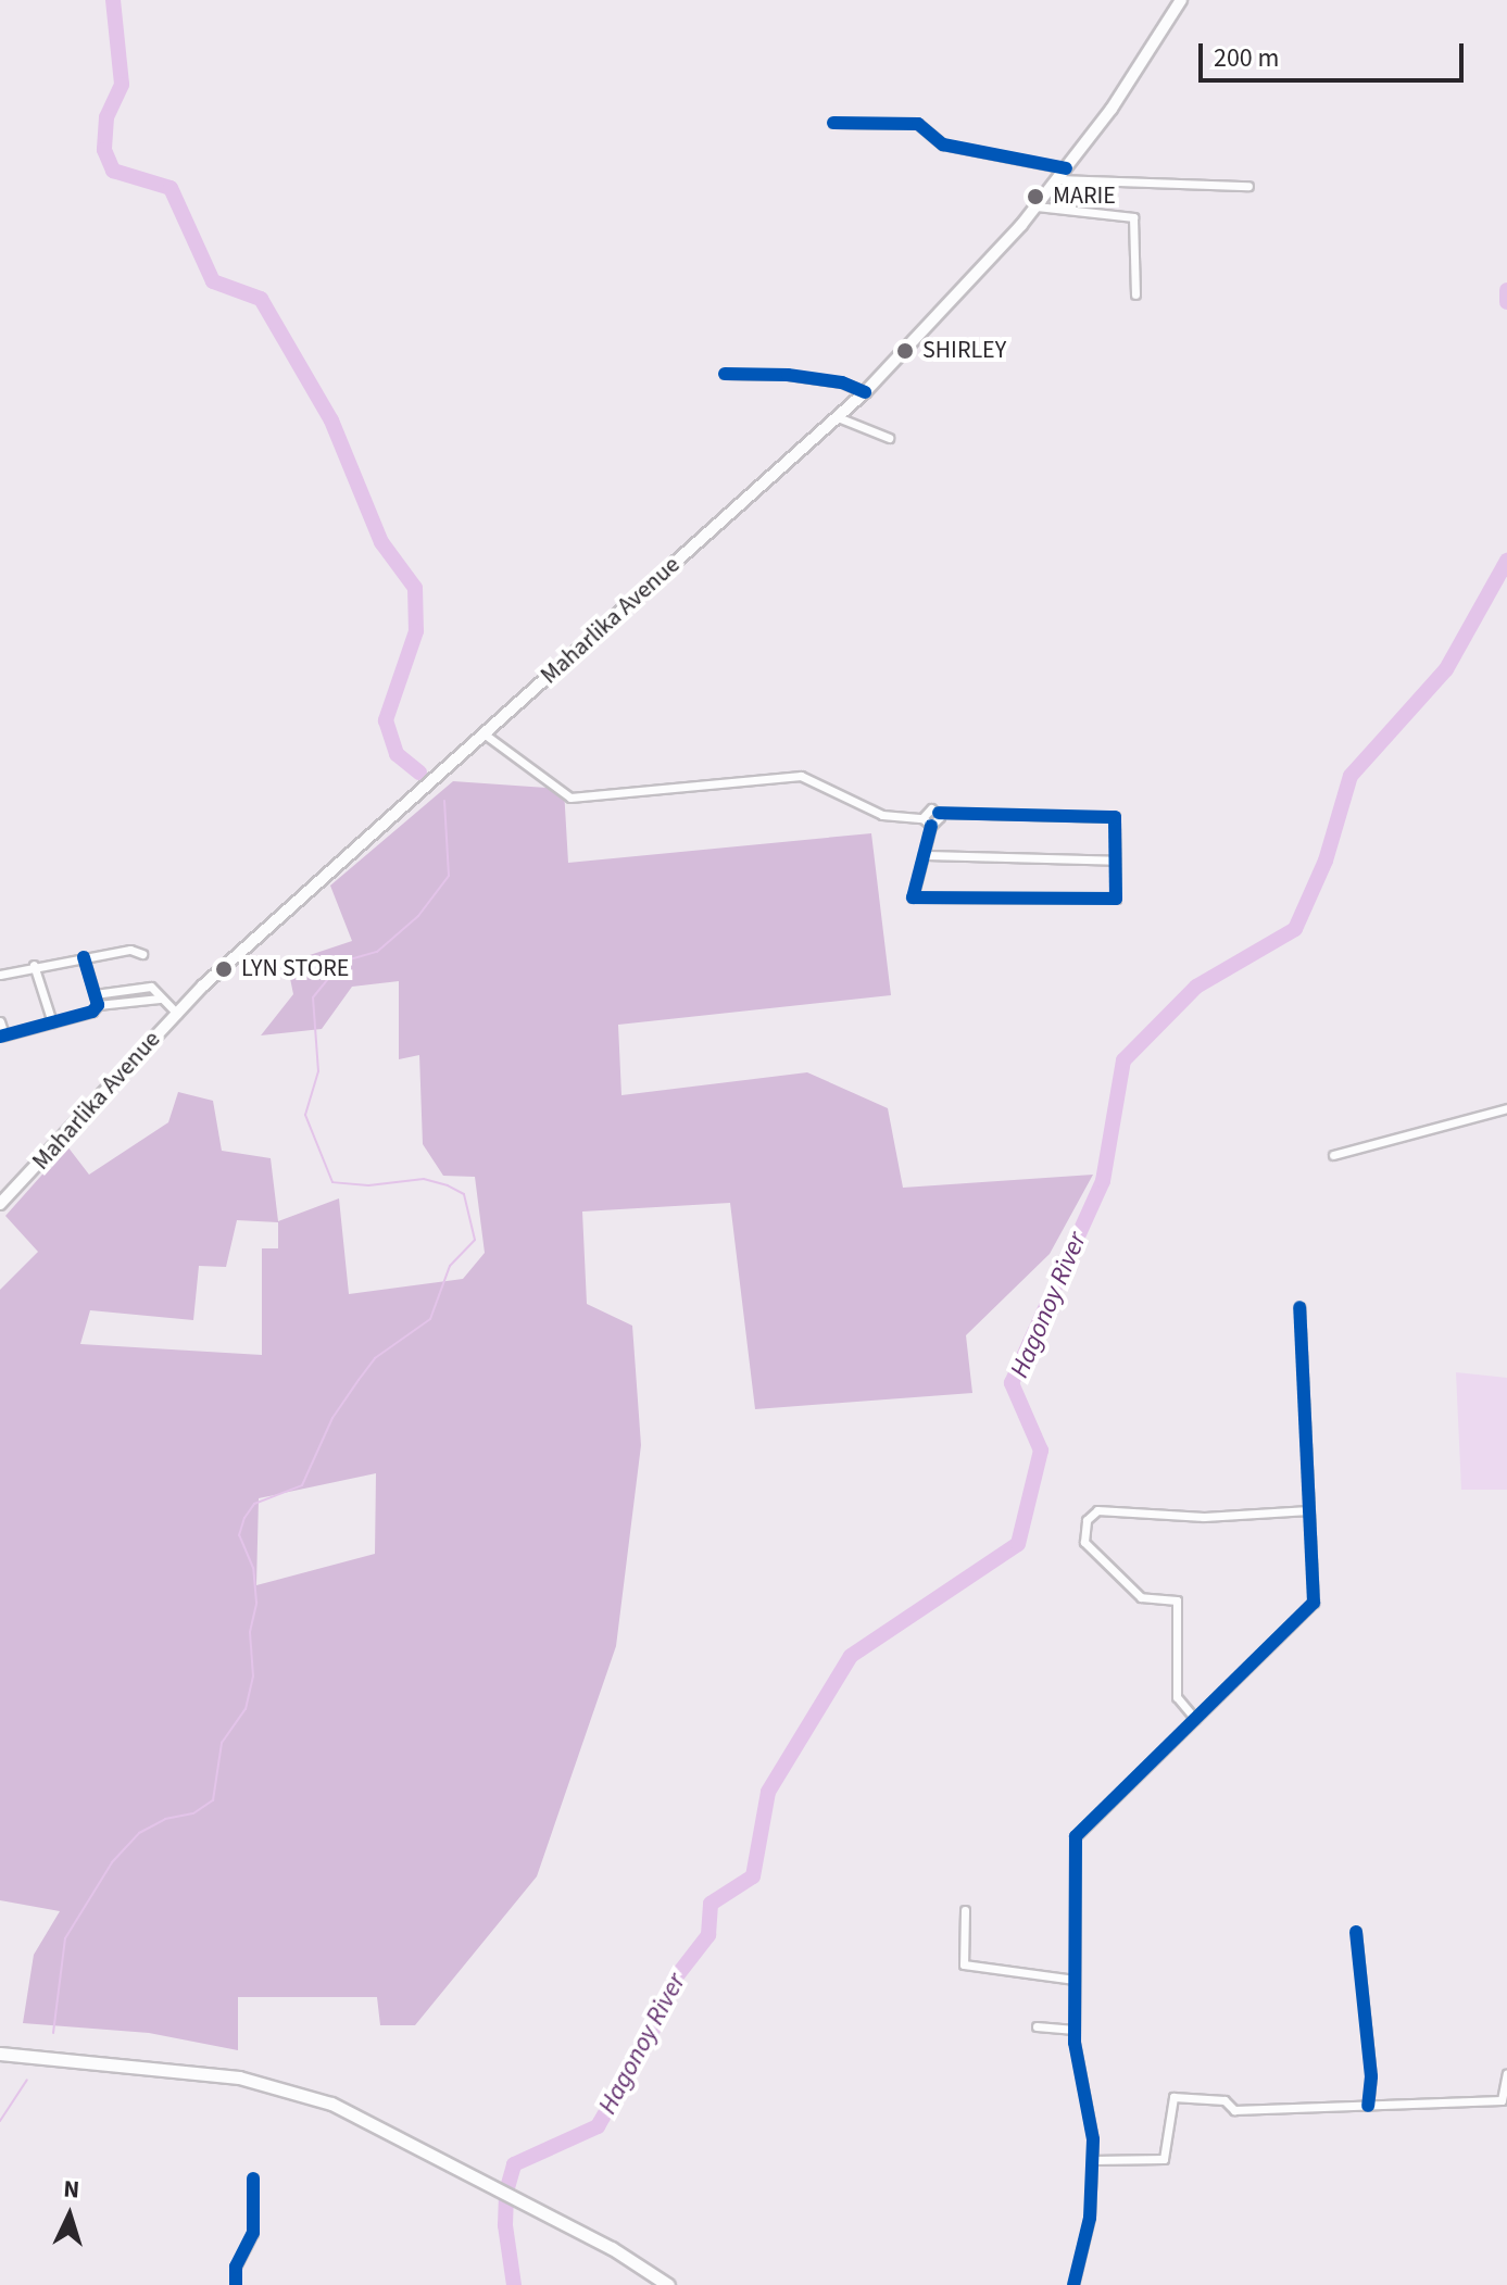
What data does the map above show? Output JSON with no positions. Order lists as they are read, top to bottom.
{
  "streets": {
    "main road": ["Maharlika Avenue"]
  },
  "water": ["Hagonoy River"],
  "places": ["MARIE", "SHIRLEY", "LYN STORE"],
  "scale_bar": "200 m",
  "north": "top"
}
